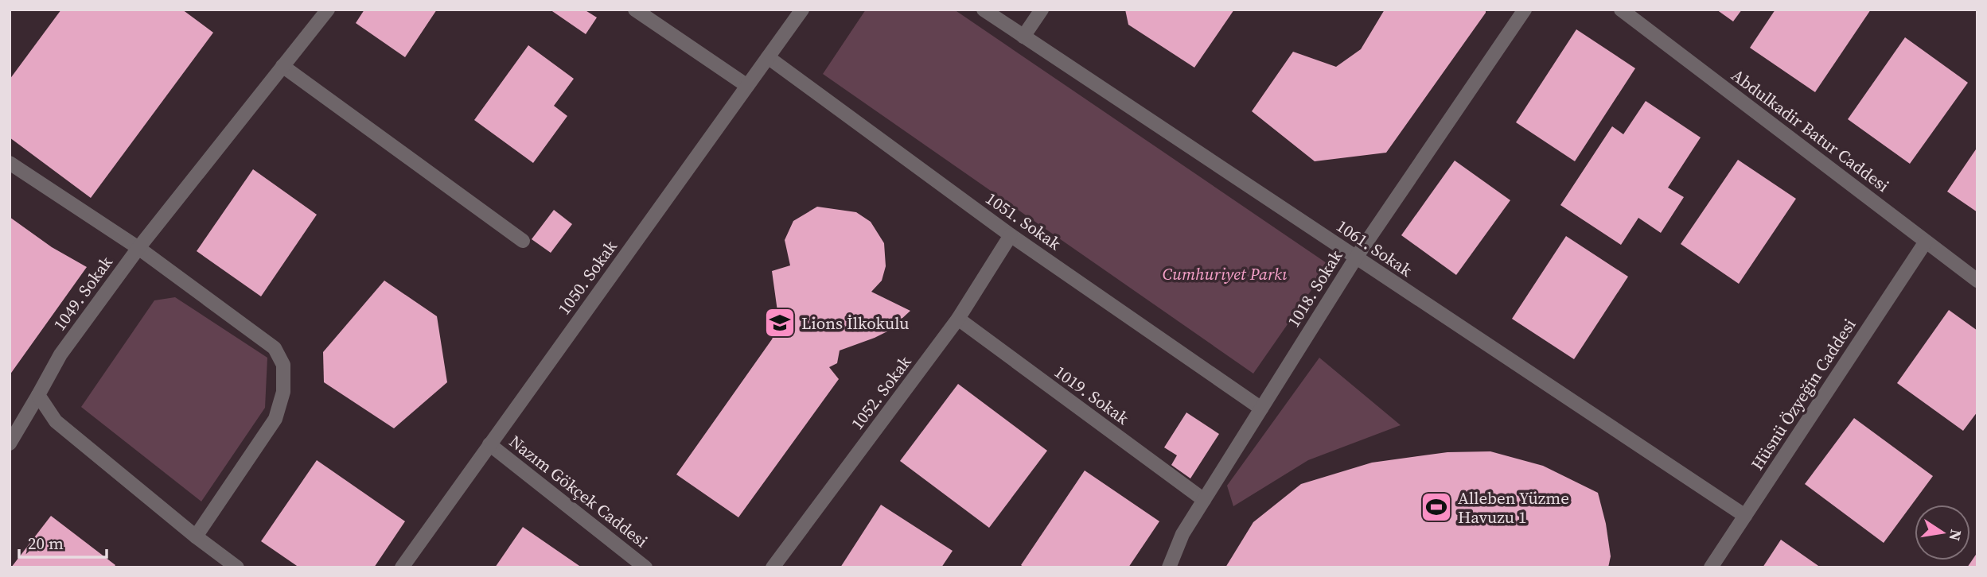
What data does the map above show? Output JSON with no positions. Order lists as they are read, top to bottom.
{
  "streets": {
    "street": [
      "Abdulkadir Batur Caddesi",
      "1051. Sokak",
      "1061. Sokak",
      "1050. Sokak",
      "1018. Sokak",
      "1049. Sokak",
      "1052. Sokak",
      "Hüsnü Özyeğin Caddesi",
      "1019. Sokak",
      "Nazım Gökçek Caddesi"
    ]
  },
  "crossings": [
    ["Abdulkadir Batur Caddesi", "Hüsnü Özyeğin Caddesi"],
    ["1051. Sokak", "1050. Sokak"],
    ["1051. Sokak", "1018. Sokak"],
    ["1051. Sokak", "1052. Sokak"],
    ["1061. Sokak", "1018. Sokak"],
    ["1061. Sokak", "Hüsnü Özyeğin Caddesi"],
    ["1050. Sokak", "Nazım Gökçek Caddesi"],
    ["1018. Sokak", "1019. Sokak"],
    ["1052. Sokak", "1019. Sokak"]
  ],
  "parks": ["Cumhuriyet Parkı"],
  "places": {
    "school or university": ["Lions İlkokulu"],
    "sports": ["Alleben Yüzme Havuzu 1"]
  },
  "scale_bar": "20 m",
  "north": "right"
}
